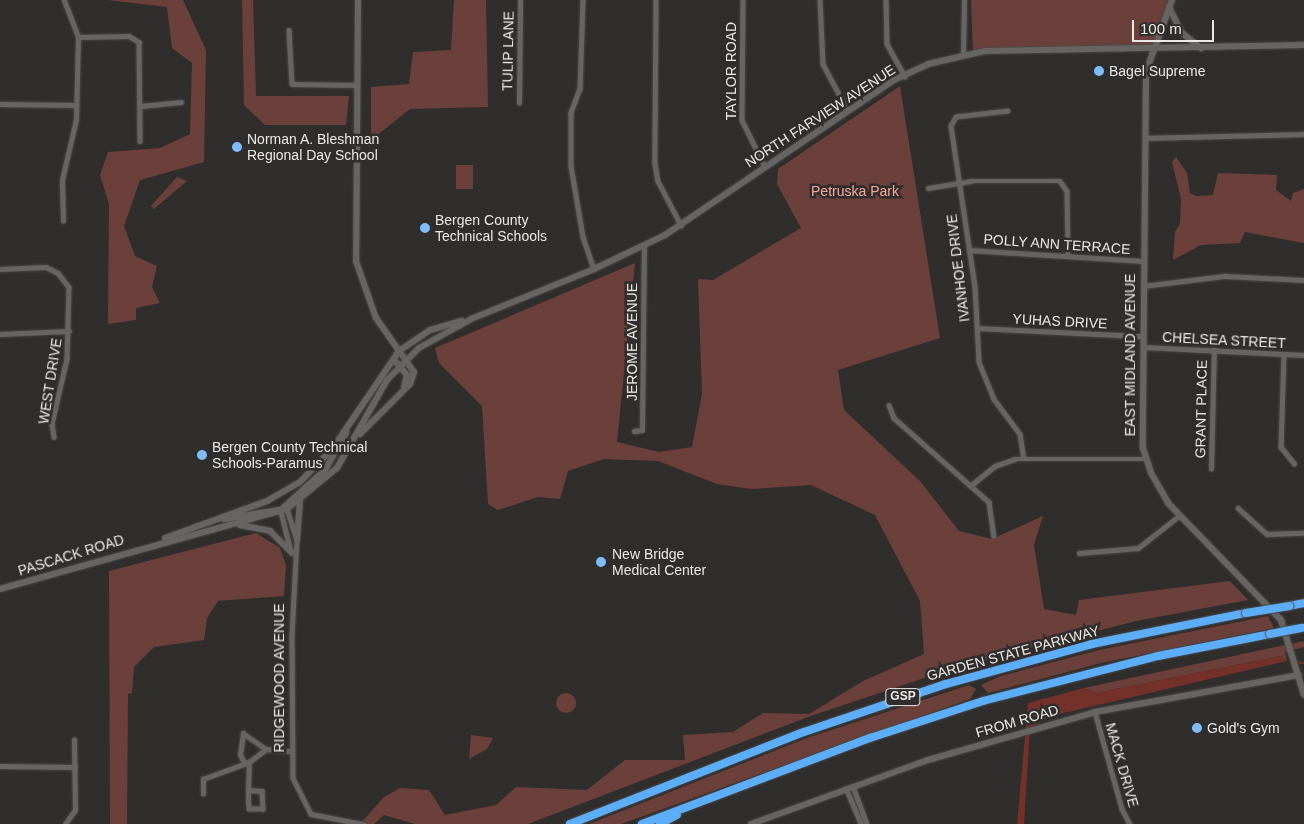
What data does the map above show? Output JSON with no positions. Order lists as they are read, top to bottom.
{
  "streets": {
    "highway": ["GARDEN STATE PARKWAY", "GSP"],
    "street": [
      "TULIP LANE",
      "TAYLOR ROAD",
      "NORTH FARVIEW AVENUE",
      "POLLY ANN TERRACE",
      "IVANHOE DRIVE",
      "YUHAS DRIVE",
      "CHELSEA STREET",
      "JEROME AVENUE",
      "EAST MIDLAND AVENUE",
      "WEST DRIVE",
      "GRANT PLACE",
      "PASCACK ROAD",
      "RIDGEWOOD AVENUE",
      "FROM ROAD",
      "MACK DRIVE"
    ]
  },
  "crossings": [
    ["TAYLOR ROAD", "NORTH FARVIEW AVENUE"],
    ["NORTH FARVIEW AVENUE", "JEROME AVENUE"],
    ["NORTH FARVIEW AVENUE", "EAST MIDLAND AVENUE"],
    ["NORTH FARVIEW AVENUE", "PASCACK ROAD"],
    ["NORTH FARVIEW AVENUE", "RIDGEWOOD AVENUE"],
    ["POLLY ANN TERRACE", "IVANHOE DRIVE"],
    ["POLLY ANN TERRACE", "EAST MIDLAND AVENUE"],
    ["IVANHOE DRIVE", "YUHAS DRIVE"],
    ["YUHAS DRIVE", "EAST MIDLAND AVENUE"],
    ["CHELSEA STREET", "EAST MIDLAND AVENUE"],
    ["CHELSEA STREET", "GRANT PLACE"],
    ["EAST MIDLAND AVENUE", "FROM ROAD"],
    ["FROM ROAD", "MACK DRIVE"]
  ],
  "parks": ["Petruska Park"],
  "places": [
    "Bagel Supreme",
    "Norman A. Bleshman Regional Day School",
    "Bergen County Technical Schools",
    "Bergen County Technical Schools-Paramus",
    "New Bridge Medical Center",
    "Gold's Gym"
  ],
  "scale_bar": "100 m"
}
